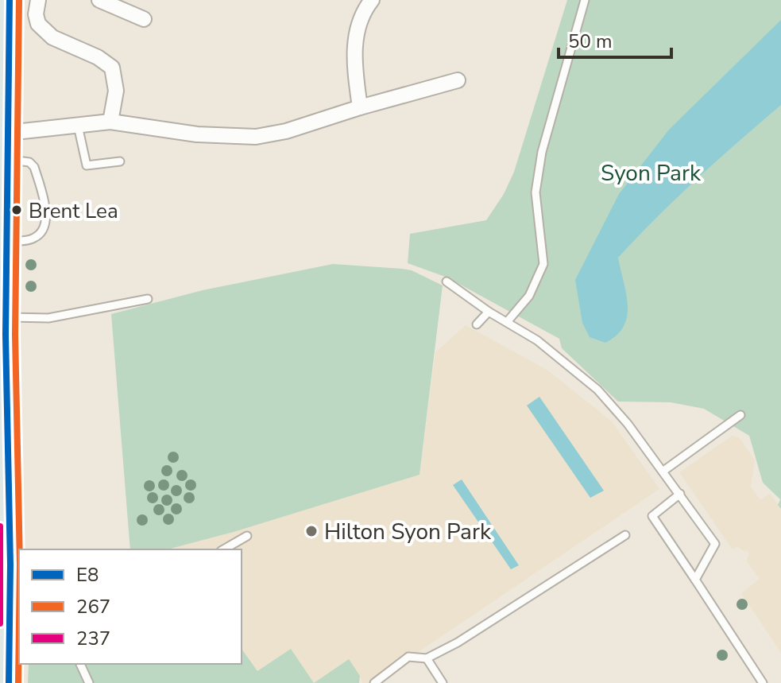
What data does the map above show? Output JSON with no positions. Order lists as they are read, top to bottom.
{
  "parks": ["Syon Park"],
  "places": ["Brent Lea", "Hilton Syon Park"],
  "lines": ["transit line E8", "transit line 267", "transit line 237"],
  "legend": ["E8", "267", "237"],
  "scale_bar": "50 m"
}
